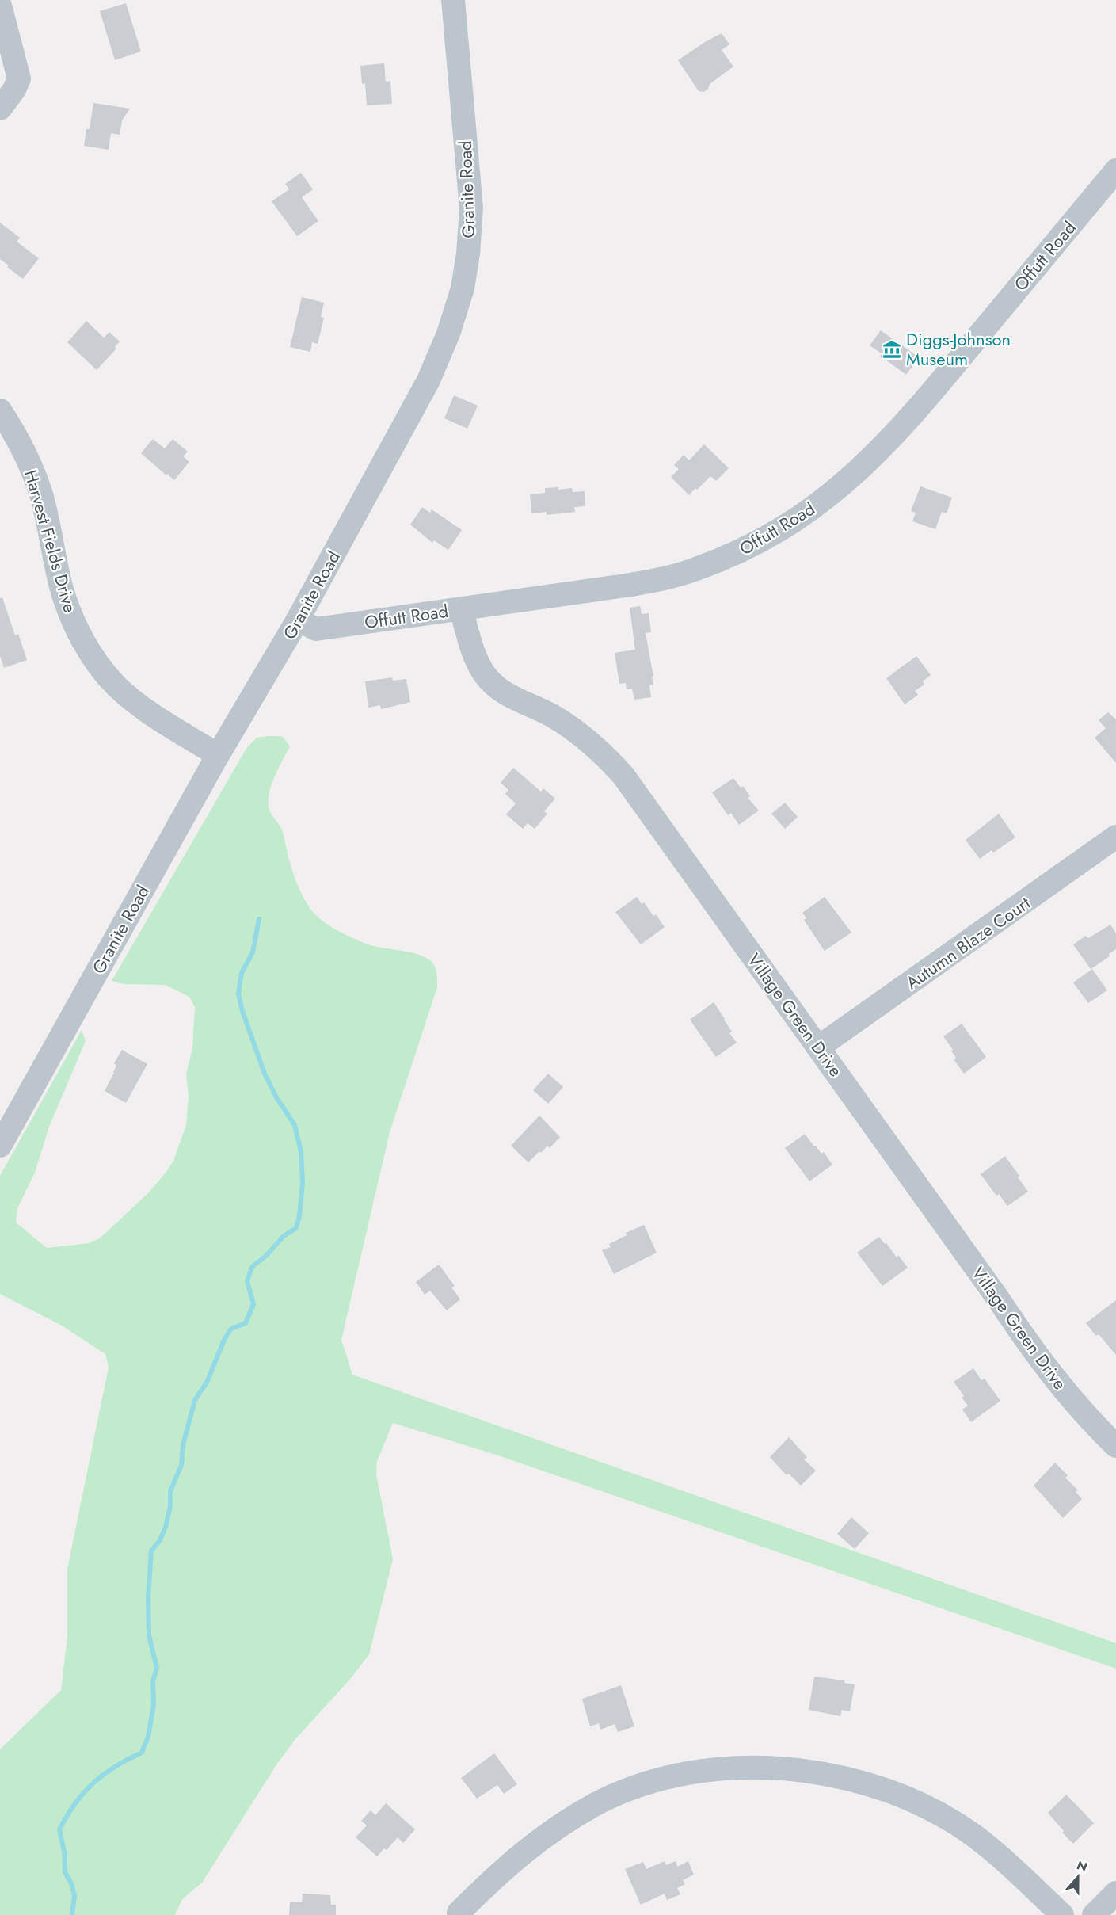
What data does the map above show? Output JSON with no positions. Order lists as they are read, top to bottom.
{
  "streets": {
    "street": [
      "Granite Road",
      "Offutt Road",
      "Harvest Fields Drive",
      "Autumn Blaze Court",
      "Village Green Drive"
    ]
  },
  "crossings": [
    ["Granite Road", "Offutt Road"],
    ["Granite Road", "Harvest Fields Drive"],
    ["Offutt Road", "Village Green Drive"],
    ["Autumn Blaze Court", "Village Green Drive"]
  ],
  "places": {
    "museum": ["Diggs-Johnson Museum"]
  },
  "north": "top"
}
